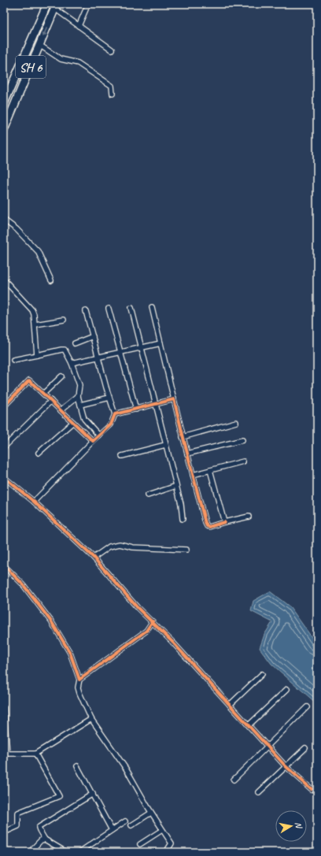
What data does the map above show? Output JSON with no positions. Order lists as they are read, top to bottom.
{
  "streets": {
    "main road": ["SH 6"]
  },
  "north": "right"
}
